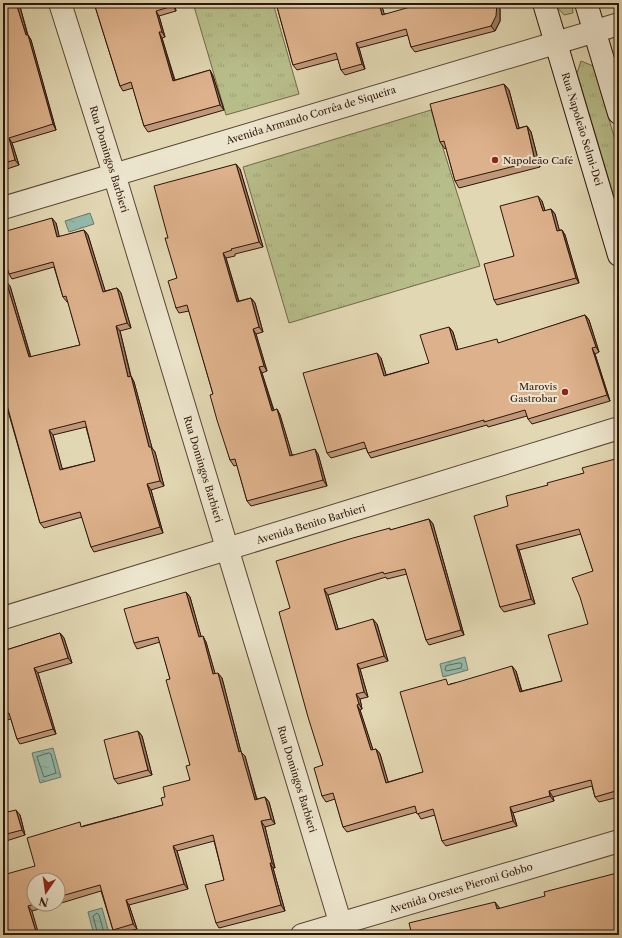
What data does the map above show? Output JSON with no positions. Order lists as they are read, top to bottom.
{
  "streets": {
    "street": [
      "Avenida Armando Corrêa de Siqueira",
      "Rua Napoleão Selmi-Dei",
      "Rua Domingos Barbieri",
      "Avenida Benito Barbieri",
      "Avenida Orestes Pieroni Gobbo"
    ]
  },
  "crossings": [
    ["Avenida Armando Corrêa de Siqueira", "Rua Napoleão Selmi-Dei"],
    ["Avenida Armando Corrêa de Siqueira", "Rua Domingos Barbieri"],
    ["Rua Domingos Barbieri", "Avenida Benito Barbieri"],
    ["Rua Domingos Barbieri", "Avenida Orestes Pieroni Gobbo"]
  ],
  "places": ["Napoleão Café", "Marovis Gastrobar"],
  "north": "bottom"
}
